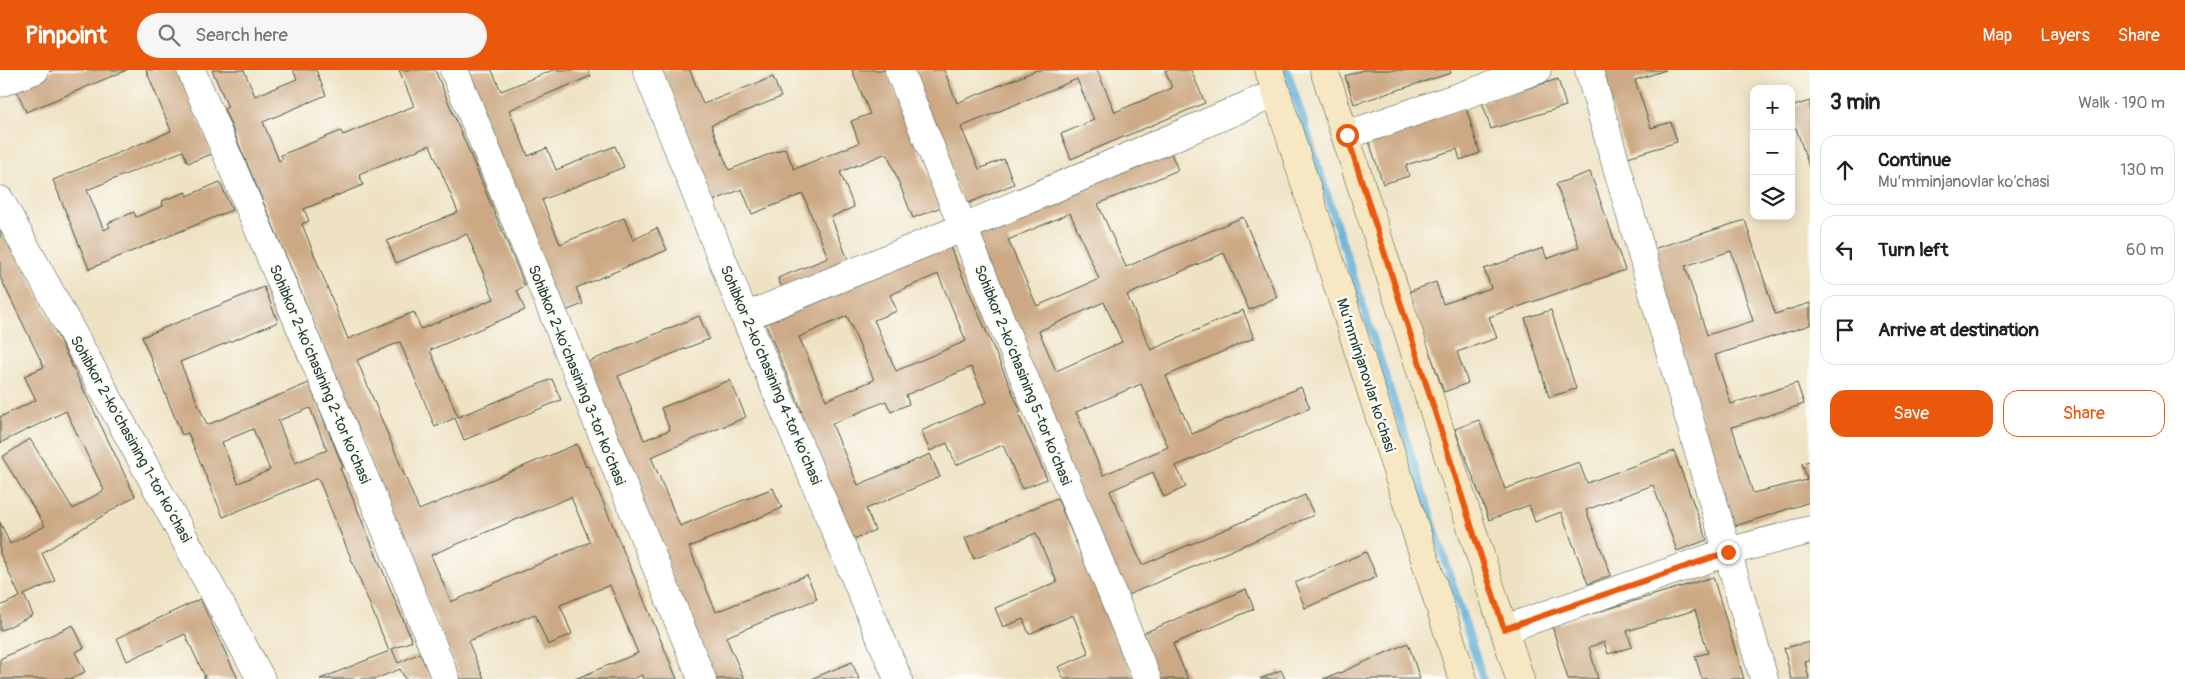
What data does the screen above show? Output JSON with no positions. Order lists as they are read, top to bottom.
{
  "streets": {
    "main road": ["Mu’mminjanovlar ko‘chasi"],
    "street": [
      "Sohibkor 2-ko‘chasining 2-tor ko‘chasi",
      "Sohibkor 2-ko‘chasining 3-tor ko‘chasi",
      "Sohibkor 2-ko‘chasining 4-tor ko‘chasi",
      "Sohibkor 2-ko‘chasining 5-tor ko‘chasi",
      "Sohibkor 2-ko‘chasining 1-tor ko‘chasi"
    ]
  },
  "page": {
    "header": "Pinpoint",
    "search": "Search here",
    "nav": ["Map", "Layers", "Share"],
    "heading": ["3 min", "Walk · 190 m"],
    "map_buttons": ["+", "−"],
    "list": [
      ["Continue", "Mu’mminjanovlar ko‘chasi", "130 m"],
      ["Turn left", "60 m"],
      "Arrive at destination"
    ],
    "buttons": ["Save", "Share"]
  }
}
